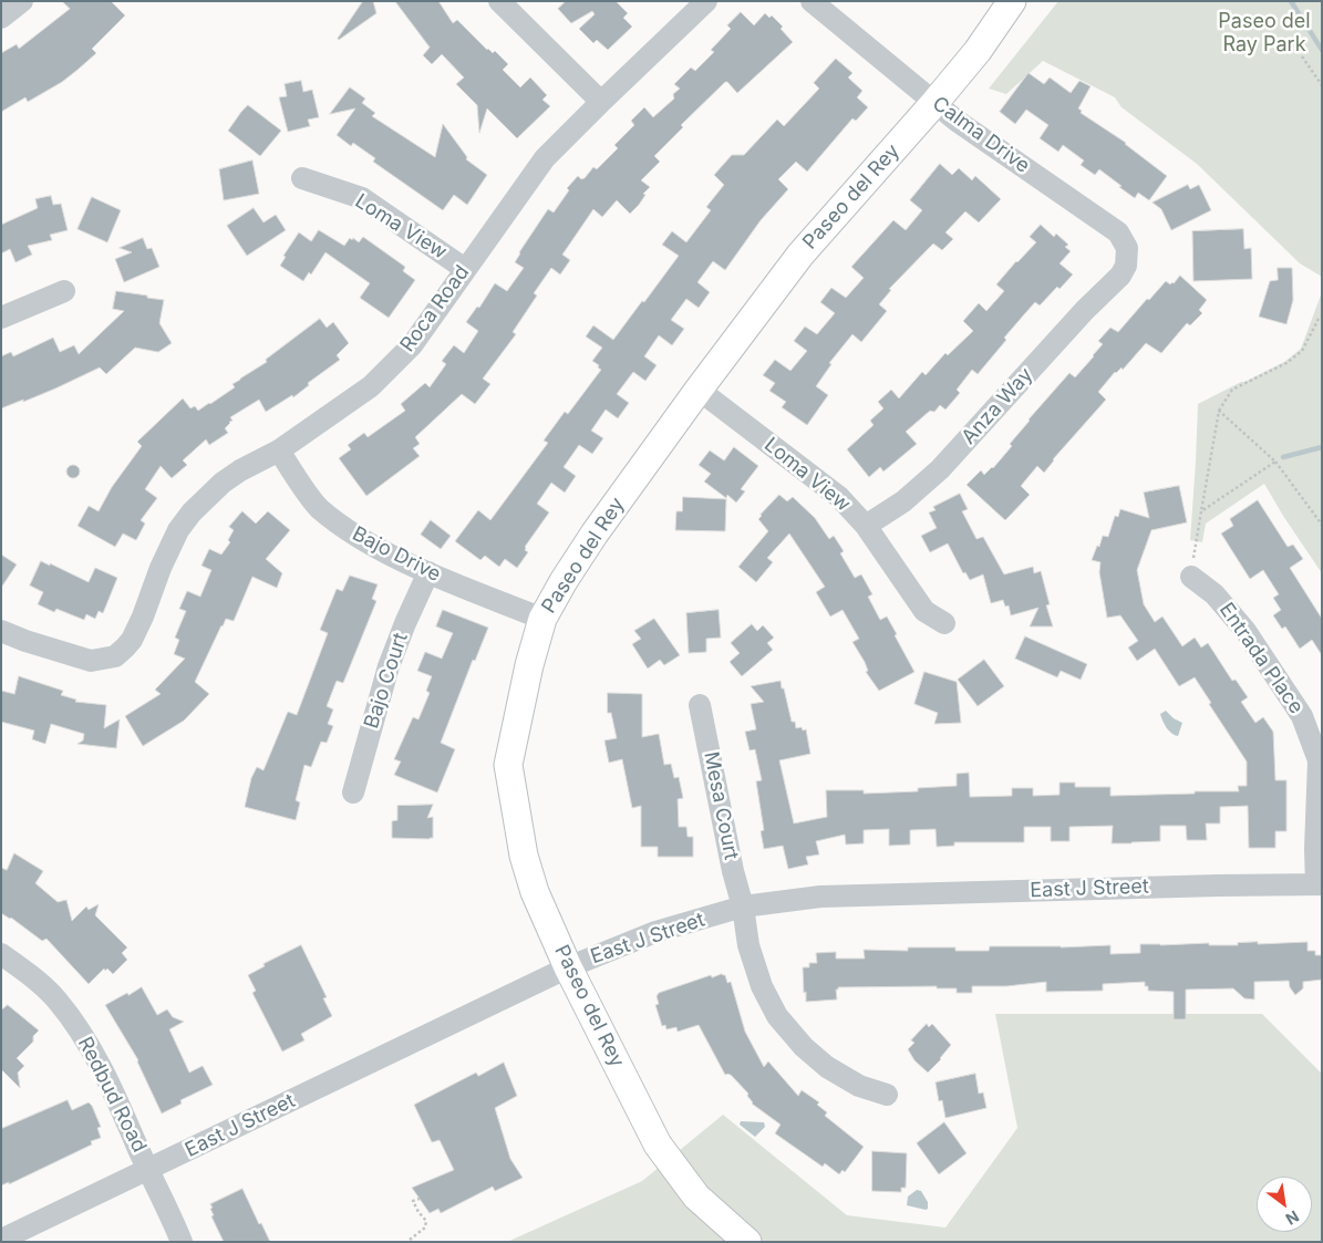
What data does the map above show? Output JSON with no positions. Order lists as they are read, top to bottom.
{
  "streets": {
    "main road": ["Paseo del Rey"],
    "street": [
      "Calma Drive",
      "Loma View",
      "Roca Road",
      "Anza Way",
      "Bajo Drive",
      "Entrada Place",
      "Bajo Court",
      "Mesa Court",
      "East J Street",
      "Redbud Road"
    ]
  },
  "crossings": [
    ["Calma Drive", "Paseo del Rey"],
    ["Calma Drive", "Anza Way"],
    ["Paseo del Rey", "Loma View"],
    ["Paseo del Rey", "Bajo Drive"],
    ["Paseo del Rey", "East J Street"],
    ["Loma View", "Roca Road"],
    ["Loma View", "Anza Way"],
    ["Roca Road", "Bajo Drive"],
    ["Bajo Drive", "Bajo Court"],
    ["Entrada Place", "East J Street"],
    ["Mesa Court", "East J Street"],
    ["East J Street", "Redbud Road"]
  ],
  "parks": ["Paseo del Ray Park"],
  "north": "bottom right"
}
